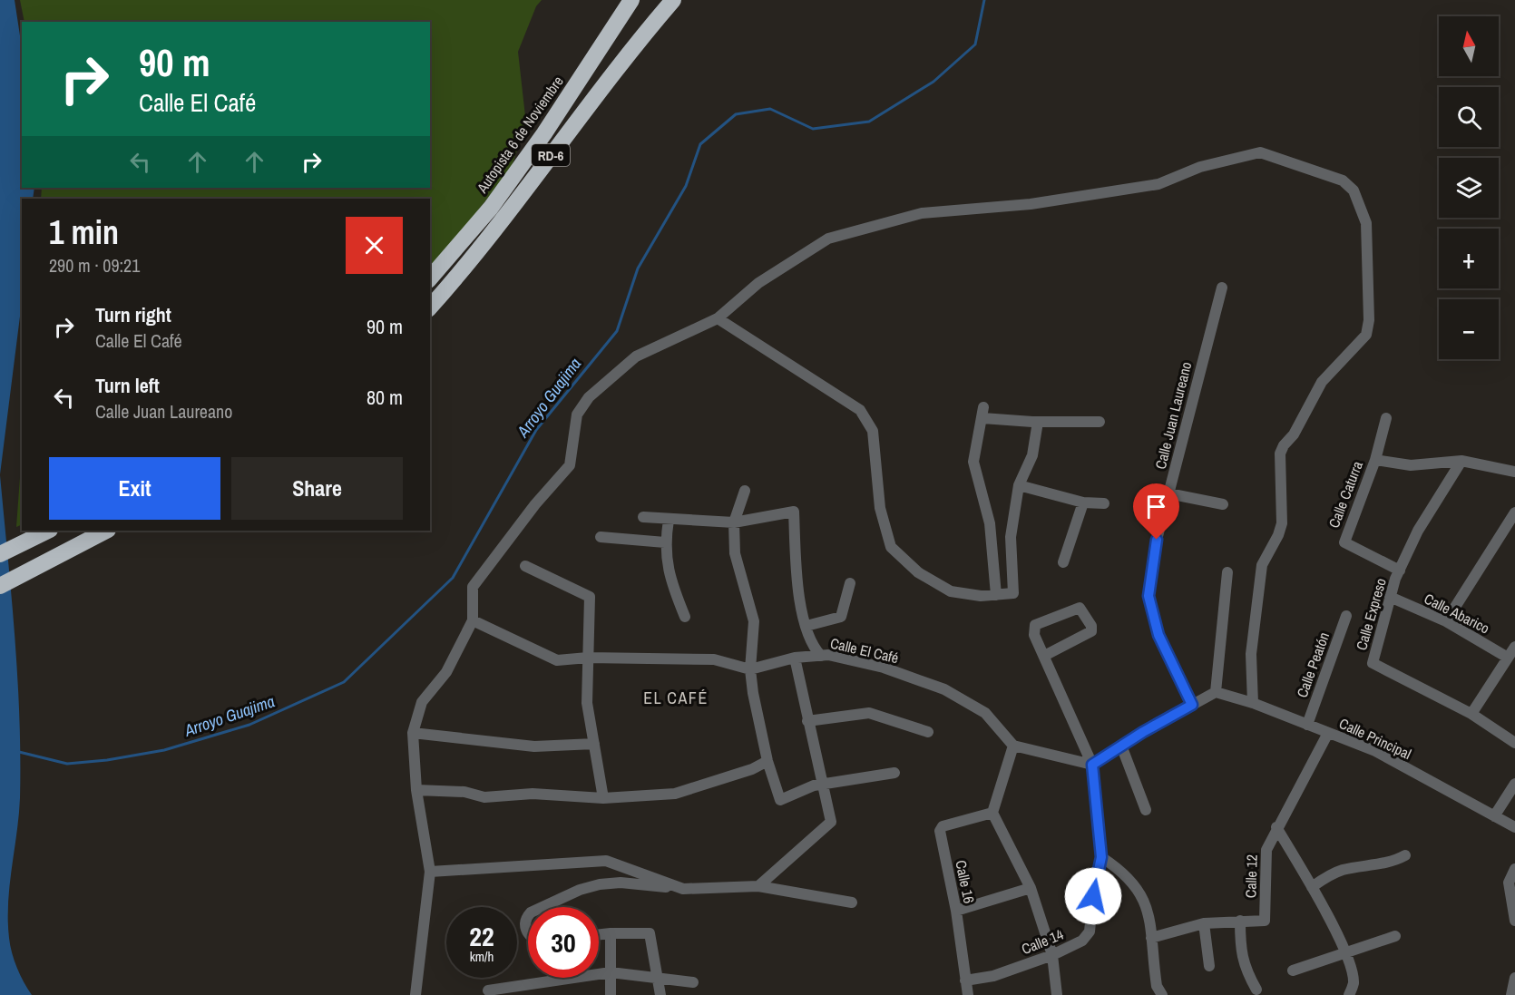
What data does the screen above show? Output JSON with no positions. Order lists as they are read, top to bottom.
{
  "streets": {
    "highway": ["Autopista 6 de Noviembre", "RD-6"],
    "street": [
      "Calle Juan Laureano",
      "Calle Caturra",
      "Calle Abarico",
      "Calle Expreso",
      "Calle El Café",
      "Calle Peatón",
      "Calle Principal",
      "Calle 12",
      "Calle 16",
      "Calle 14"
    ]
  },
  "crossings": [
    ["Calle Caturra", "Calle Expreso"],
    ["Calle Abarico", "Calle Expreso"],
    ["Calle Peatón", "Calle Principal"],
    ["Calle Principal", "Calle 12"],
    ["Calle 16", "Calle 14"]
  ],
  "districts": ["EL CAFÉ"],
  "water": ["Arroyo Guajima"],
  "north": "top",
  "page": {
    "map_buttons": ["+", "−"],
    "turn": ["90 m", "Calle El Café"],
    "heading": ["1 min", "290 m · 09:21"],
    "list": [
      {
        "name": "Turn right",
        "note": "Calle El Café",
        "value": "90 m"
      },
      {
        "name": "Turn left",
        "note": "Calle Juan Laureano",
        "value": "80 m"
      }
    ],
    "buttons": ["Exit", "Share"],
    "speed": "22 km/h",
    "limit": "30"
  }
}
